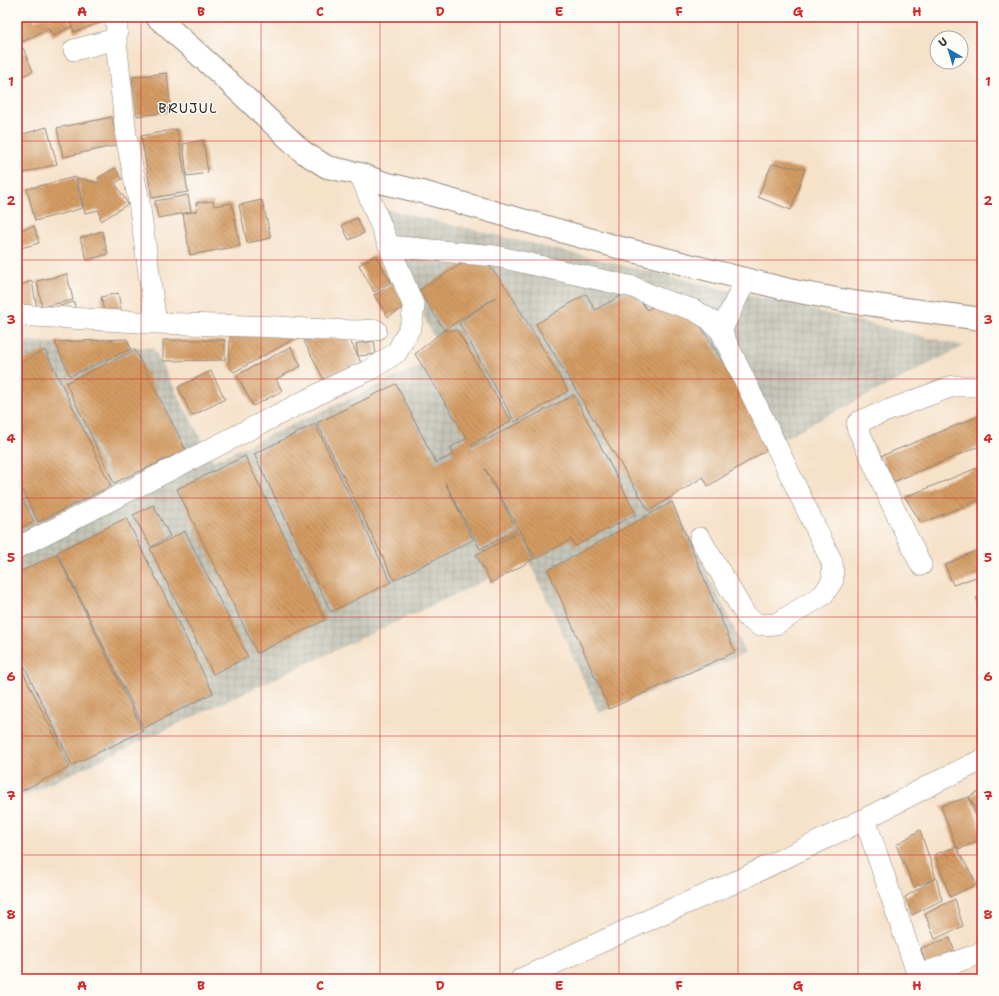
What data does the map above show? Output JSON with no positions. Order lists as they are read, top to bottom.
{
  "districts": ["BRUJUL"],
  "north": "top left",
  "grid": {
    "columns": [
      "A",
      "B",
      "C",
      "D",
      "E",
      "F",
      "G",
      "H"
    ],
    "rows": [
      "1",
      "2",
      "3",
      "4",
      "5",
      "6",
      "7",
      "8"
    ]
  }
}
